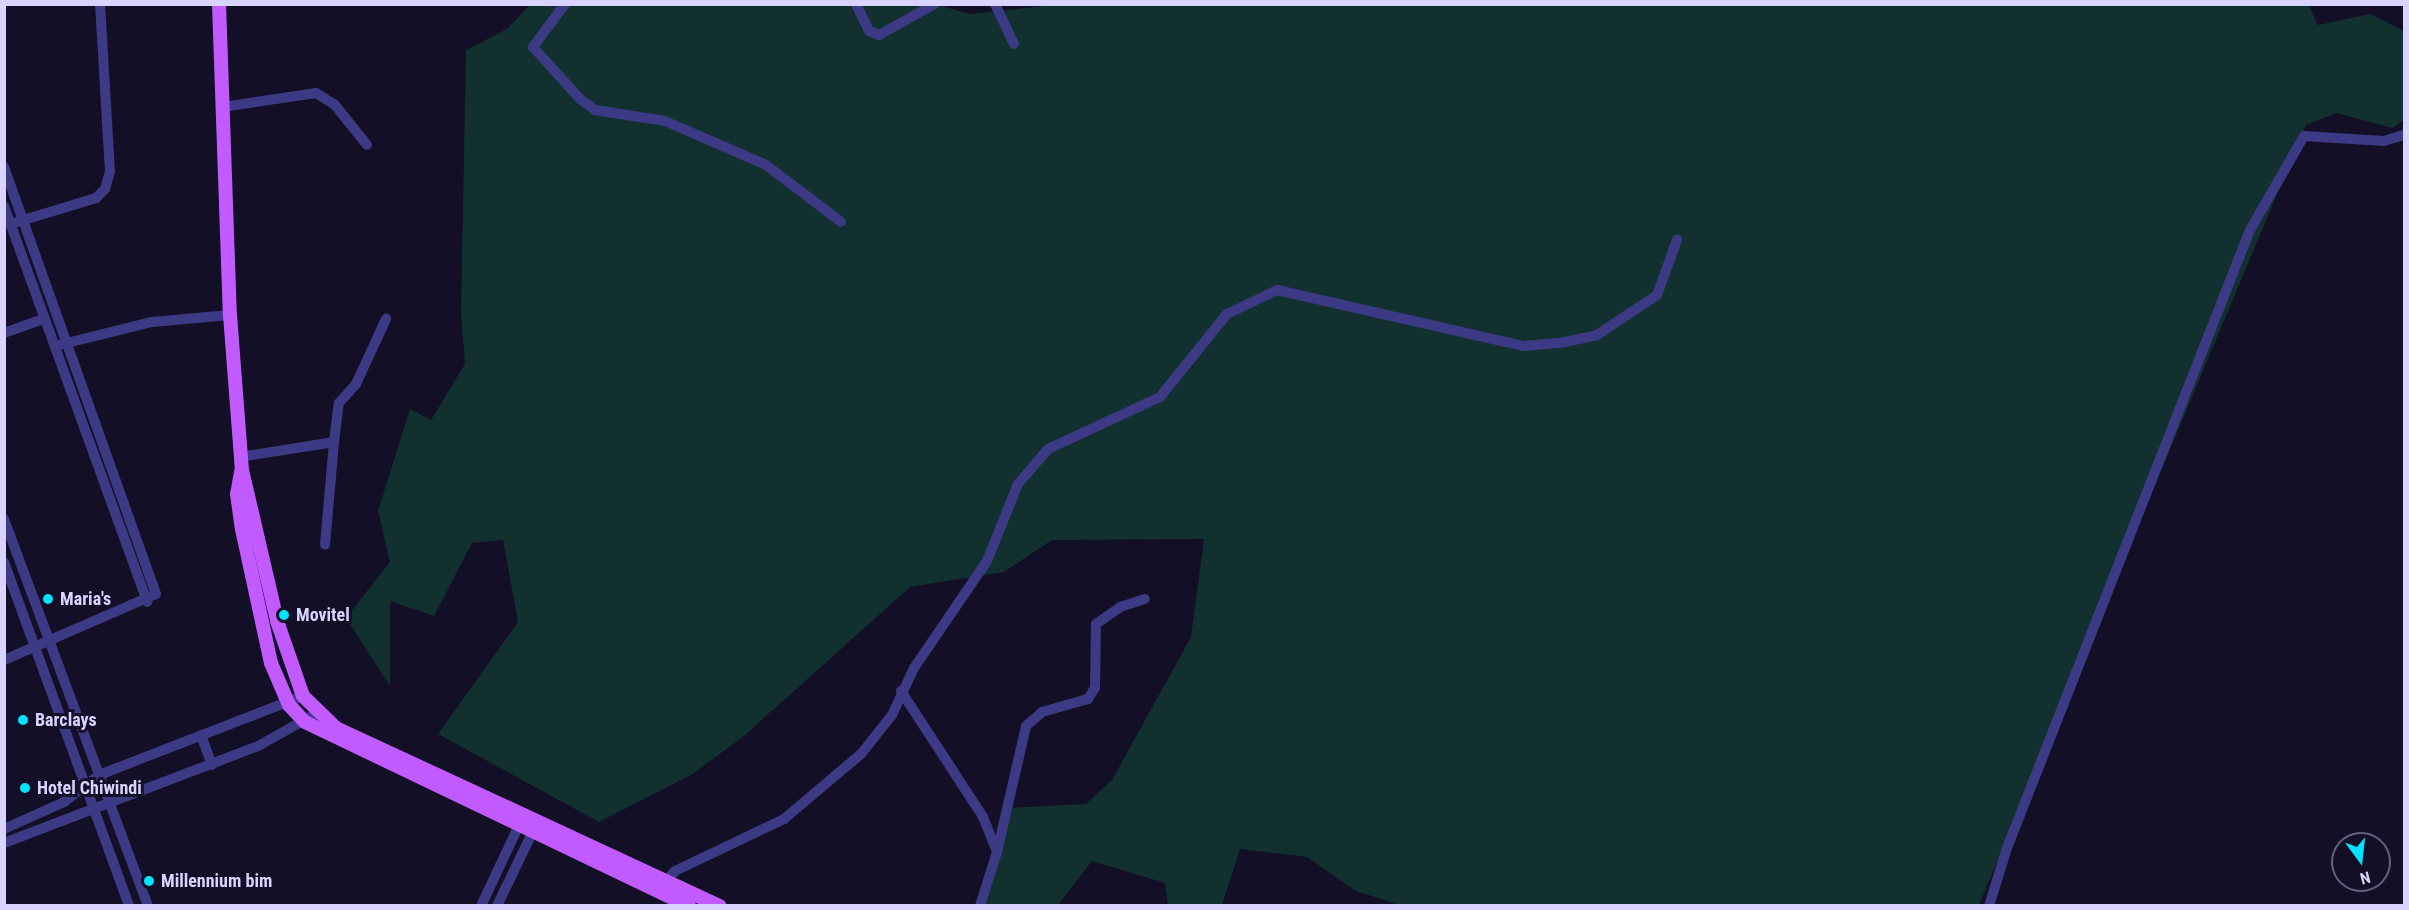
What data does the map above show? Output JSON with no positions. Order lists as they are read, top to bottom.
{
  "places": [
    "Maria's",
    "Movitel",
    "Barclays",
    "Hotel Chiwindi",
    "Millennium bim"
  ],
  "north": "bottom"
}
